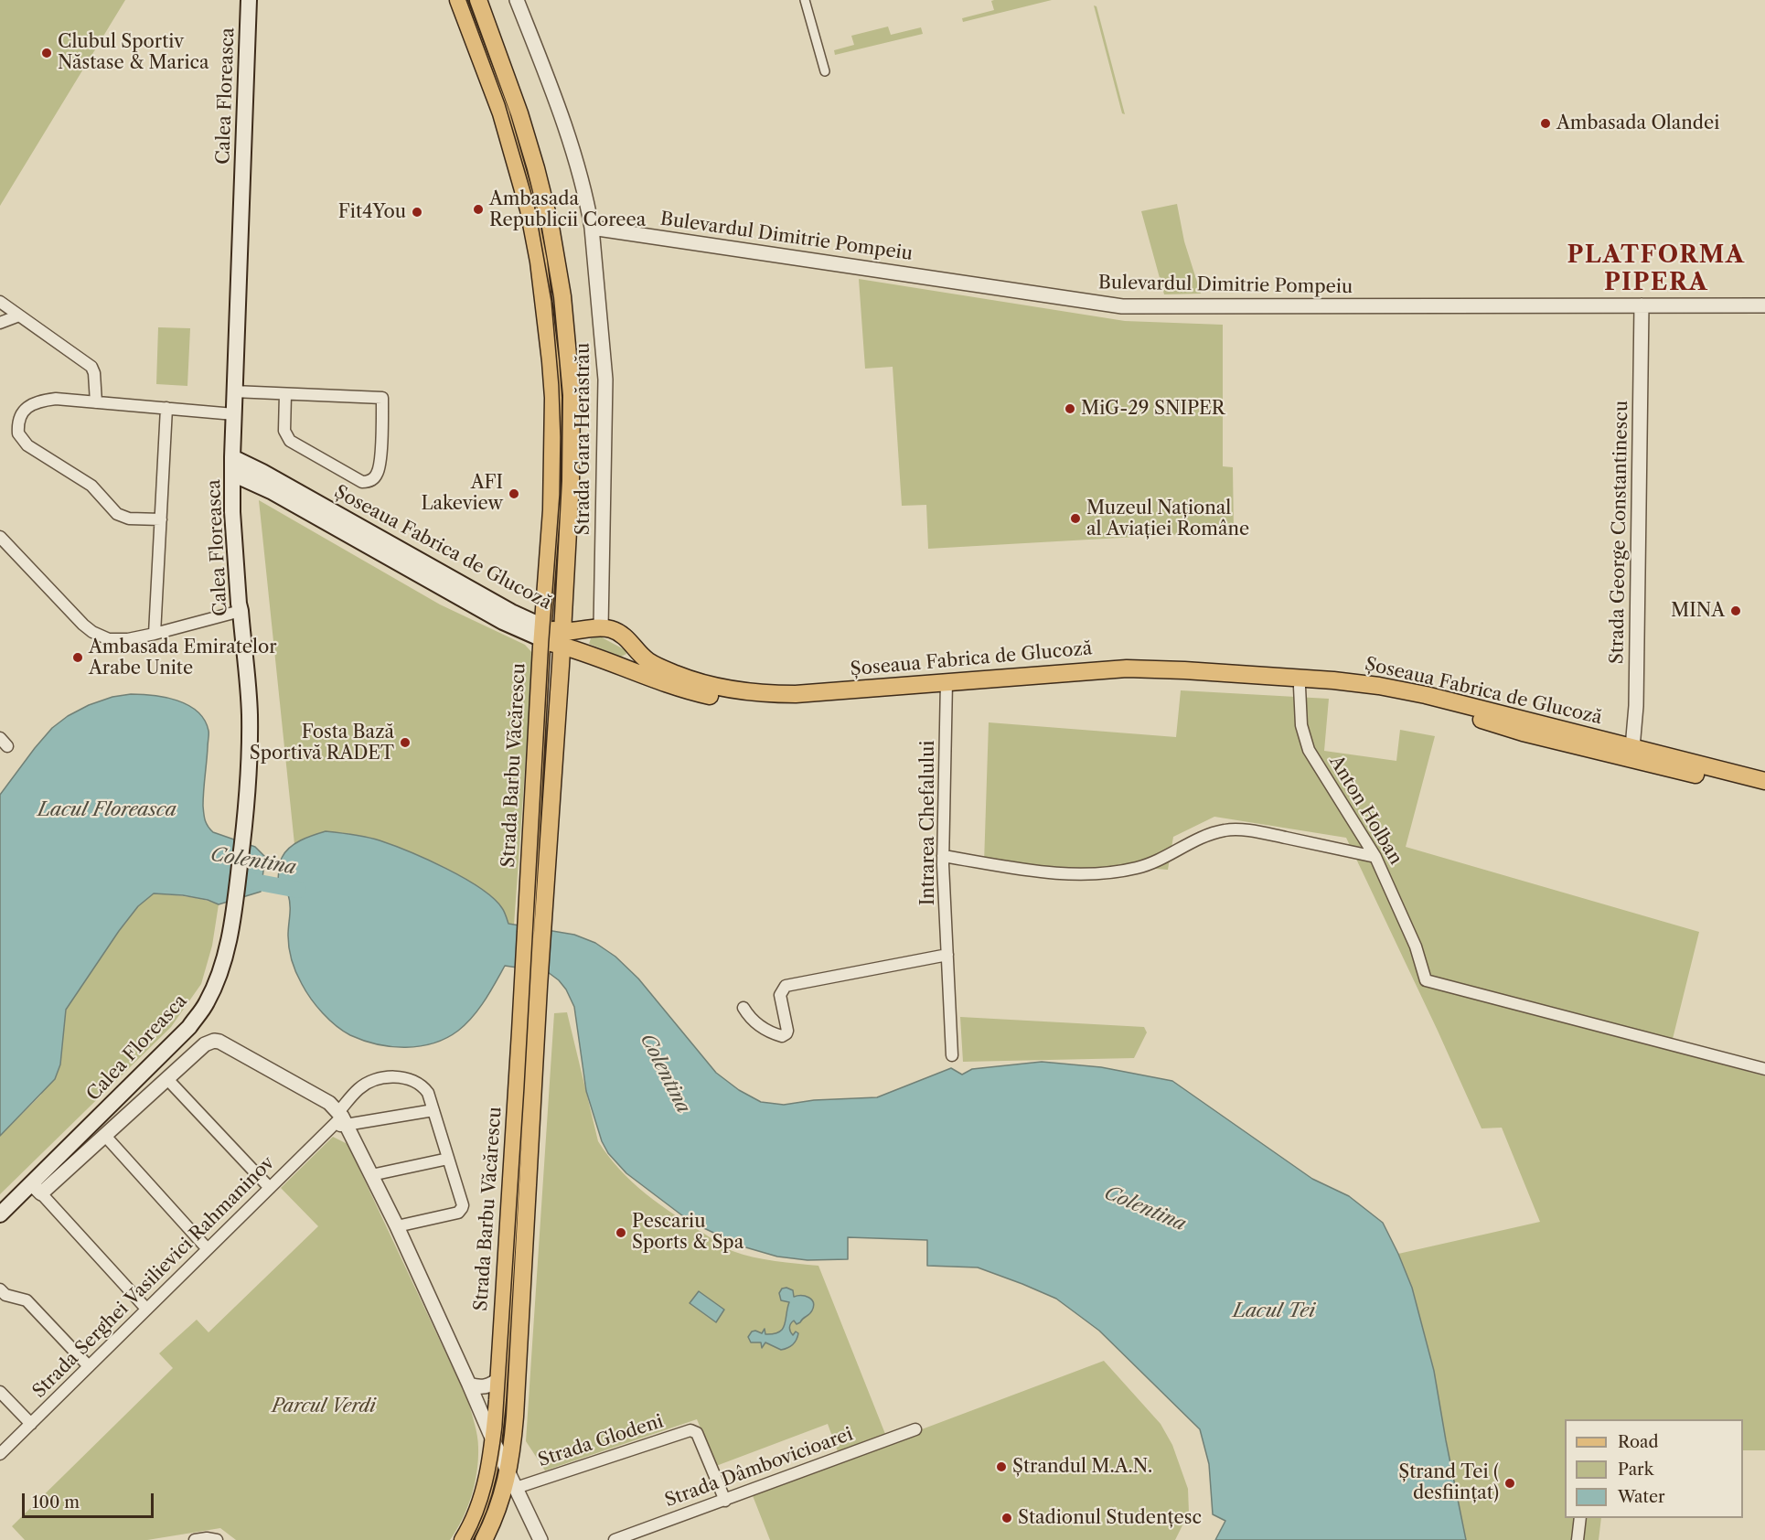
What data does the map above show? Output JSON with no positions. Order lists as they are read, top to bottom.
{
  "streets": {
    "main road": ["Calea Floreasca", "Șoseaua Fabrica de Glucoză", "Strada Barbu Văcărescu"],
    "street": [
      "Bulevardul Dimitrie Pompeiu",
      "Strada Gara Herăstrău",
      "Strada George Constantinescu",
      "Anton Holban",
      "Intrarea Chefalului",
      "Strada Serghei Vasilievici Rahmaninov",
      "Strada Glodeni",
      "Strada Dâmbovicioarei"
    ]
  },
  "crossings": [
    ["Calea Floreasca", "Șoseaua Fabrica de Glucoză"],
    ["Calea Floreasca", "Strada Serghei Vasilievici Rahmaninov"],
    ["Bulevardul Dimitrie Pompeiu", "Strada Gara Herăstrău"],
    ["Bulevardul Dimitrie Pompeiu", "Strada George Constantinescu"],
    ["Strada Gara Herăstrău", "Șoseaua Fabrica de Glucoză"],
    ["Strada George Constantinescu", "Șoseaua Fabrica de Glucoză"],
    ["Șoseaua Fabrica de Glucoză", "Strada Barbu Văcărescu"],
    ["Șoseaua Fabrica de Glucoză", "Anton Holban"],
    ["Șoseaua Fabrica de Glucoză", "Intrarea Chefalului"],
    ["Strada Barbu Văcărescu", "Strada Glodeni"],
    ["Strada Glodeni", "Strada Dâmbovicioarei"]
  ],
  "districts": ["PLATFORMA PIPERA"],
  "water": ["Lacul Floreasca", "Colentina", "Lacul Tei"],
  "parks": ["Parcul Verdi"],
  "places": [
    "Clubul Sportiv Năstase & Marica",
    "Ambasada Olandei",
    "Ambasada Republicii Coreea",
    "Fit4You",
    "MiG-29 SNIPER",
    "AFI Lakeview",
    "Muzeul Național al Aviației Române",
    "MINA",
    "Ambasada Emiratelor Arabe Unite",
    "Fosta Bază Sportivă RADET",
    "Pescariu Sports & Spa",
    "Ștrandul M.A.N.",
    "Ștrand Tei ( desființat)",
    "Stadionul Studențesc"
  ],
  "legend": ["Road", "Park", "Water"],
  "scale_bar": "100 m"
}
